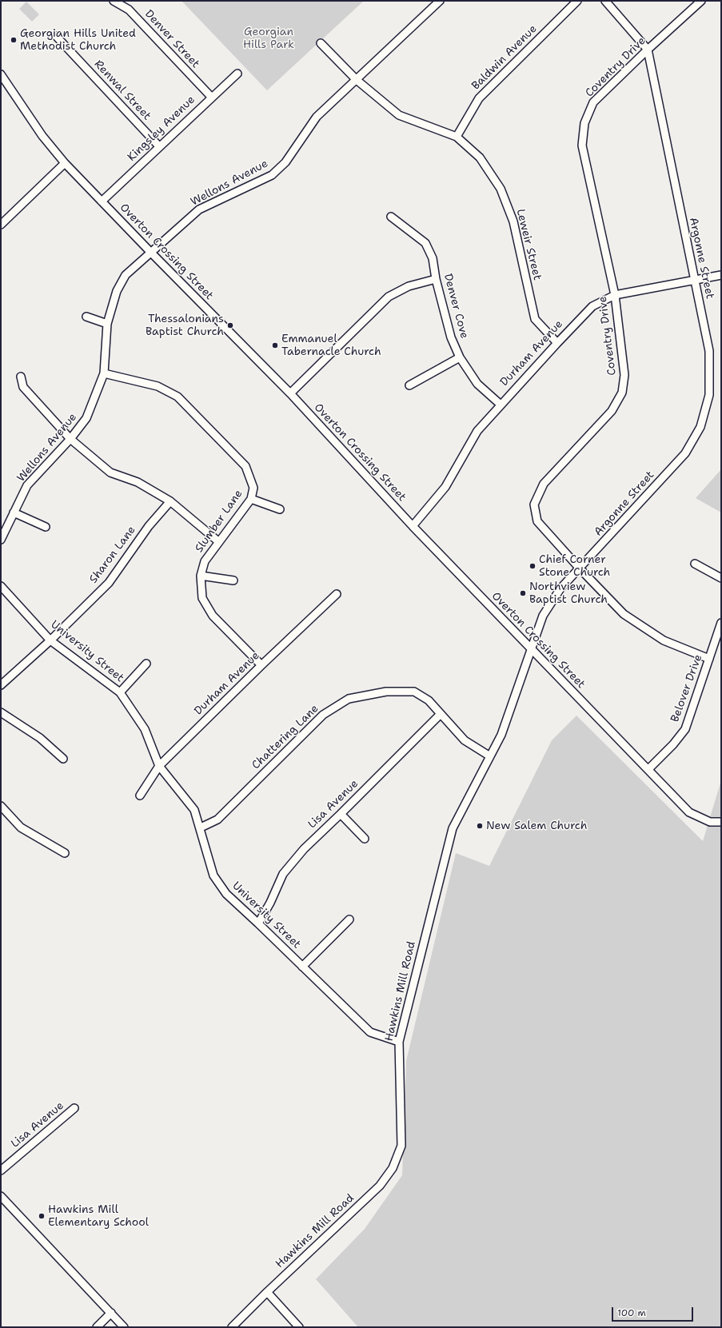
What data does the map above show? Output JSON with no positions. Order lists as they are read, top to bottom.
{
  "streets": {
    "street": [
      "Denver Street",
      "Baldwin Avenue",
      "Coventry Drive",
      "Renwal Street",
      "Kingsley Avenue",
      "Wellons Avenue",
      "Leweir Street",
      "Overton Crossing Street",
      "Argonne Street",
      "Denver Cove",
      "Durham Avenue",
      "Slumber Lane",
      "Sharon Lane",
      "University Street",
      "Belover Drive",
      "Chattering Lane",
      "Lisa Avenue",
      "Hawkins Mill Road"
    ]
  },
  "crossings": [
    ["Denver Street", "Kingsley Avenue"],
    ["Baldwin Avenue", "Leweir Street"],
    ["Coventry Drive", "Argonne Street"],
    ["Coventry Drive", "Durham Avenue"],
    ["Coventry Drive", "Belover Drive"],
    ["Renwal Street", "Kingsley Avenue"],
    ["Kingsley Avenue", "Overton Crossing Street"],
    ["Wellons Avenue", "Leweir Street"],
    ["Wellons Avenue", "Overton Crossing Street"],
    ["Wellons Avenue", "Slumber Lane"],
    ["Leweir Street", "Durham Avenue"],
    ["Overton Crossing Street", "Argonne Street"],
    ["Overton Crossing Street", "Durham Avenue"],
    ["Overton Crossing Street", "Belover Drive"],
    ["Overton Crossing Street", "Hawkins Mill Road"],
    ["Argonne Street", "Durham Avenue"],
    ["Argonne Street", "Hawkins Mill Road"],
    ["Denver Cove", "Durham Avenue"],
    ["Durham Avenue", "Slumber Lane"],
    ["Durham Avenue", "University Street"],
    ["Sharon Lane", "University Street"],
    ["University Street", "Chattering Lane"],
    ["University Street", "Lisa Avenue"],
    ["University Street", "Hawkins Mill Road"],
    ["Chattering Lane", "Lisa Avenue"],
    ["Chattering Lane", "Hawkins Mill Road"]
  ],
  "parks": ["Georgian Hills Park"],
  "places": [
    "Georgian Hills United Methodist Church",
    "Thessalonians Baptist Church",
    "Emmanuel Tabernacle Church",
    "Chief Corner Stone Church",
    "Northview Baptist Church",
    "New Salem Church",
    "Hawkins Mill Elementary School"
  ],
  "scale_bar": "100 m"
}
